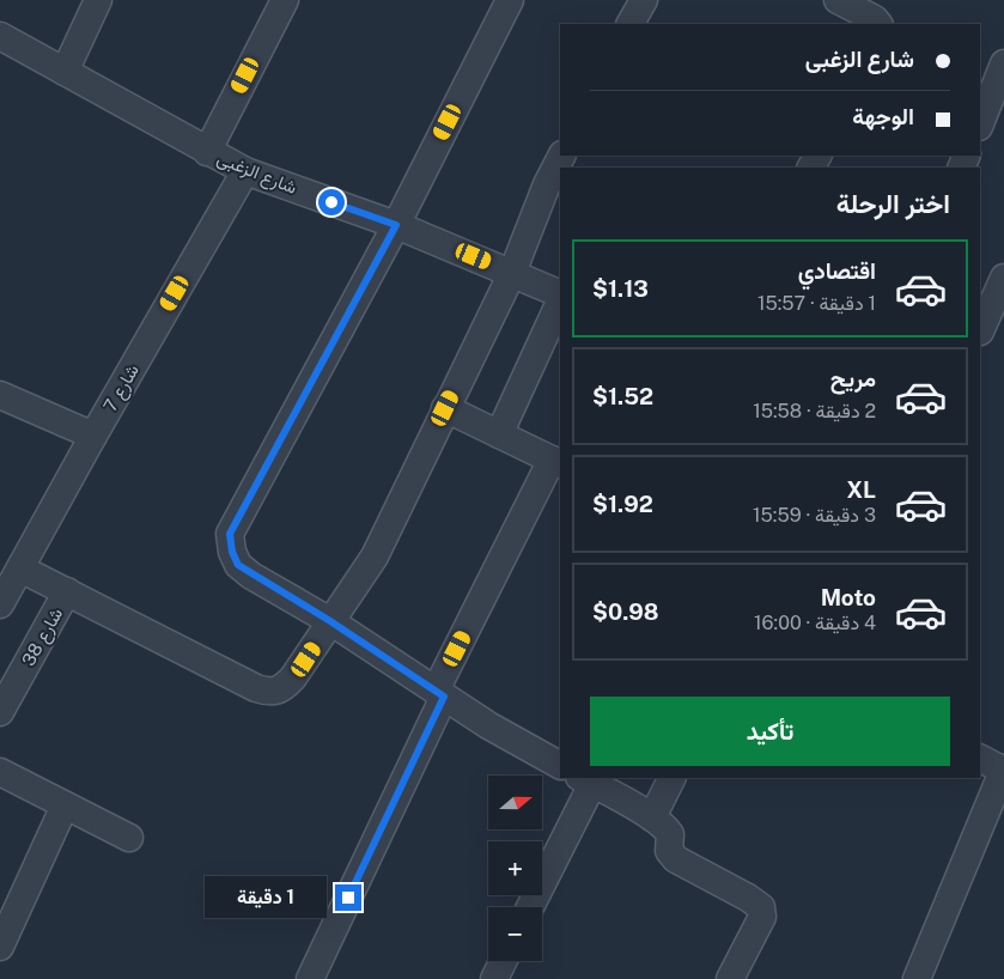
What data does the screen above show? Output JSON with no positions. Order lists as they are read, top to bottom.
{
  "streets": {
    "street": ["شارع الزغبى", "شارع 7", "شارع 38"]
  },
  "crossings": [
    ["شارع الزغبى", "شارع 7"]
  ],
  "north": "right",
  "page": {
    "banner": ["شارع الزغبى", "الوجهة"],
    "heading": "اختر الرحلة",
    "list": [
      {
        "name": "اقتصادي",
        "note": "1 دقيقة · 15:57",
        "value": "$1.13"
      },
      {
        "name": "مريح",
        "note": "2 دقيقة · 15:58",
        "value": "$1.52"
      },
      {
        "name": "XL",
        "note": "3 دقيقة · 15:59",
        "value": "$1.92"
      },
      {
        "name": "Moto",
        "note": "4 دقيقة · 16:00",
        "value": "$0.98"
      }
    ],
    "buttons": "تأكيد",
    "map_buttons": ["+", "−"],
    "bubble": "1 دقيقة"
  }
}
